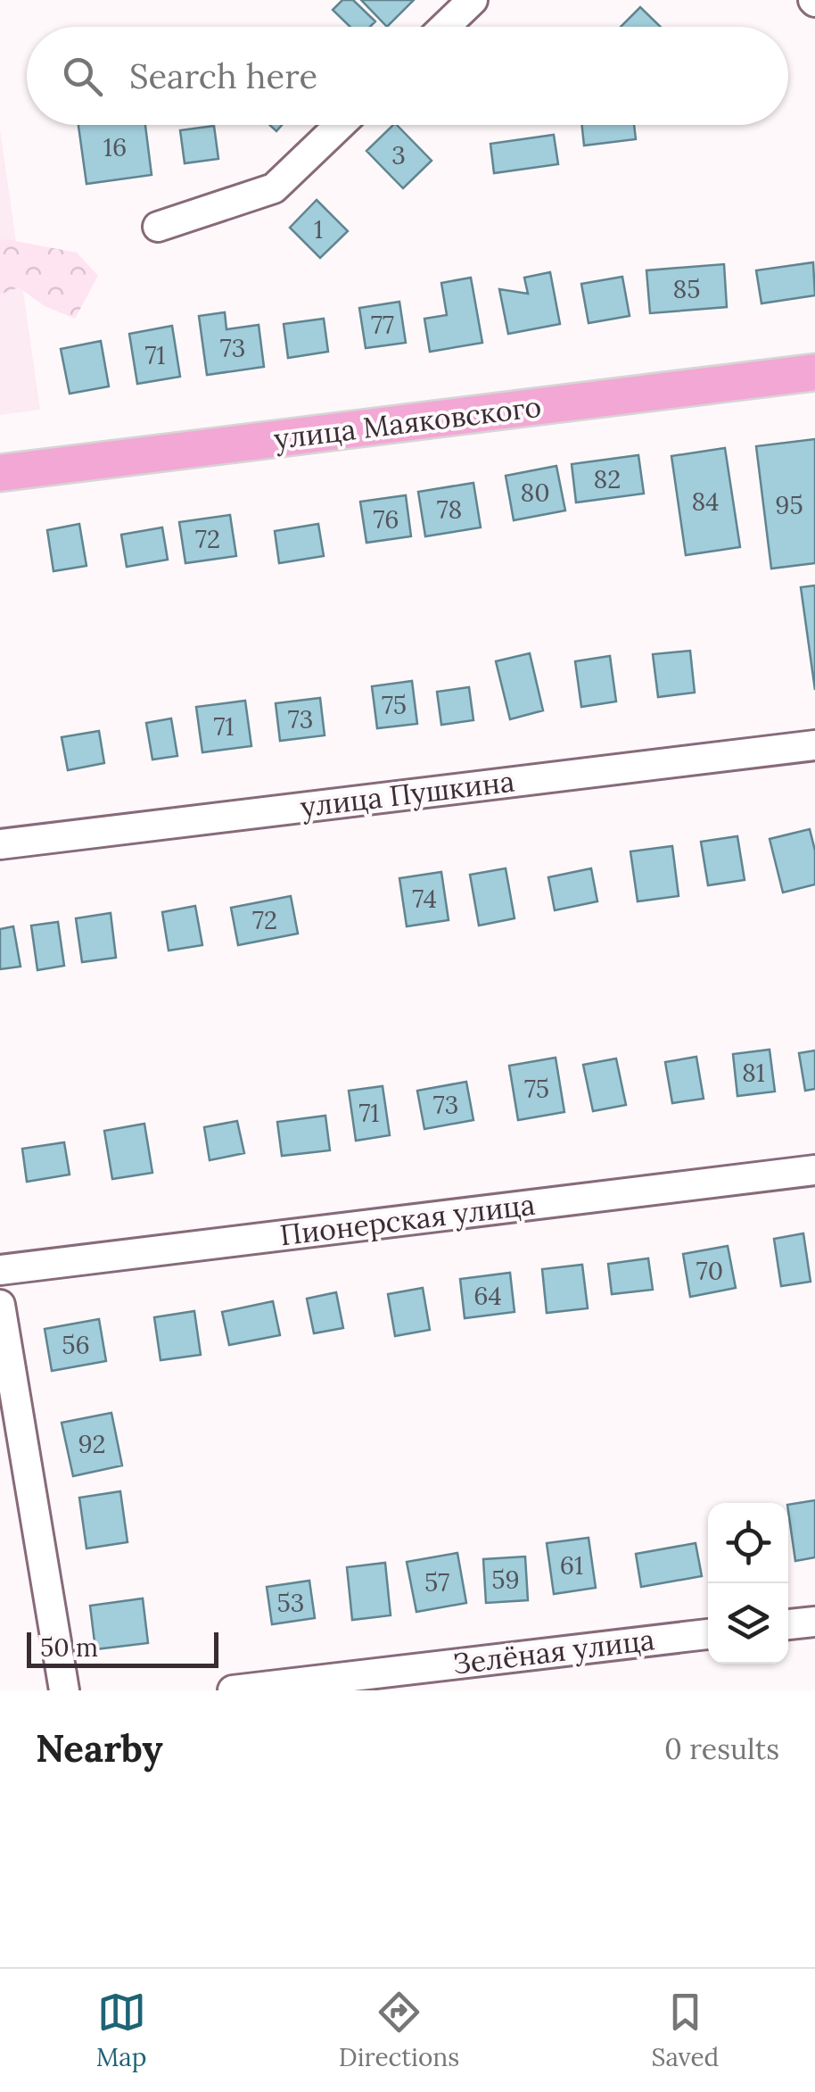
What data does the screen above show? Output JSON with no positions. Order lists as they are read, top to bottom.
{
  "streets": {
    "main road": ["улица Маяковского"],
    "street": ["улица Пушкина", "Пионерская улица", "Зелёная улица"]
  },
  "house_numbers": [
    "16",
    "3",
    "1",
    "85",
    "77",
    "73",
    "71",
    "82",
    "80",
    "84",
    "95",
    "78",
    "76",
    "72",
    "75",
    "73",
    "71",
    "74",
    "72",
    "81",
    "75",
    "73",
    "71",
    "70",
    "64",
    "56",
    "92",
    "61",
    "59",
    "57",
    "53"
  ],
  "scale_bar": "50 m",
  "page": {
    "search": "Search here",
    "scale": "50 m",
    "heading": ["Nearby", "0 results"],
    "nav": ["Map", "Directions", "Saved"]
  }
}
